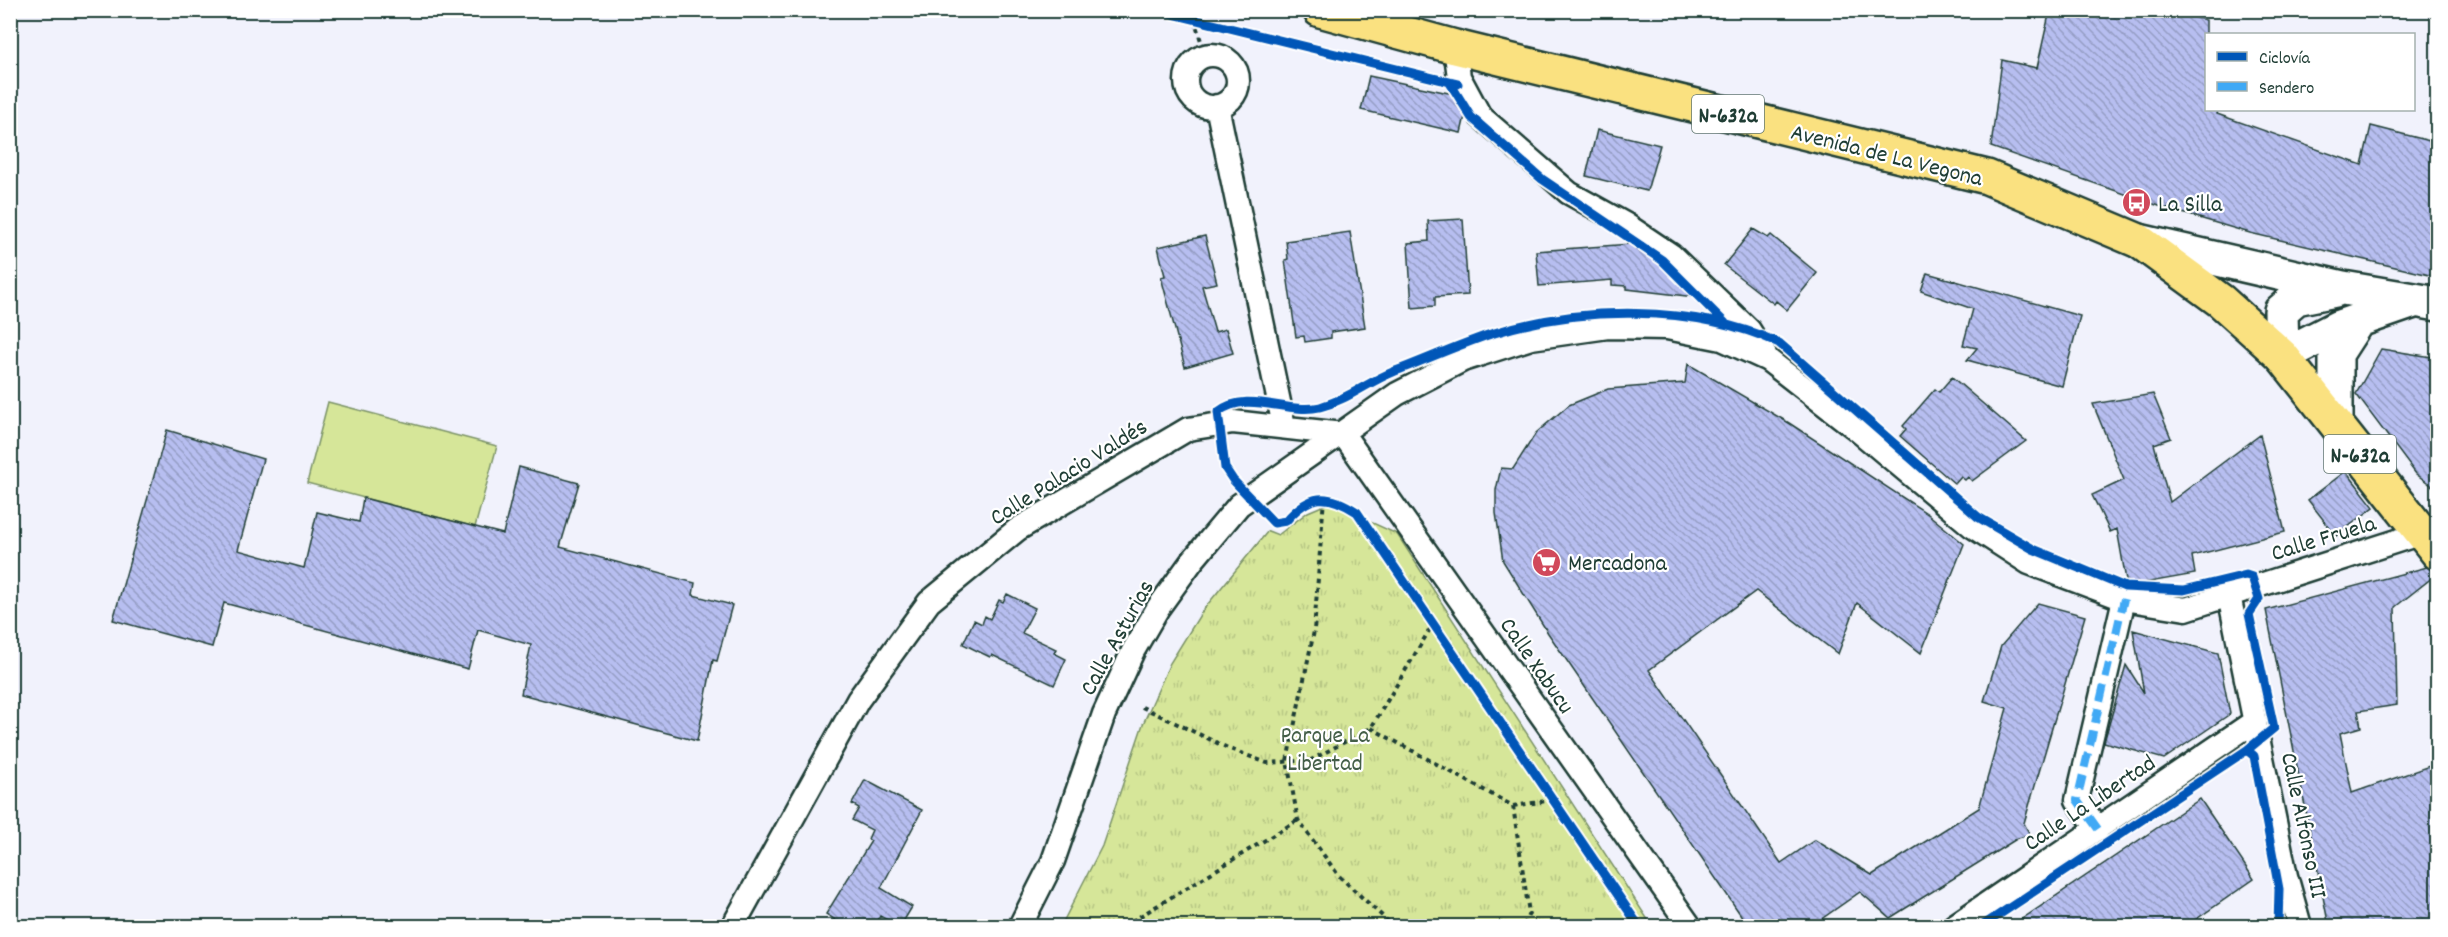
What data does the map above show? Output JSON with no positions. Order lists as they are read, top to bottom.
{
  "streets": {
    "main road": ["N-632a", "Avenida de La Vegona"],
    "street": [
      "Calle Palacio Valdés",
      "Calle Fruela",
      "Calle Asturias",
      "Calle Xabucu",
      "Calle La Libertad",
      "Calle Alfonso III"
    ]
  },
  "crossings": [
    ["N-632a", "Avenida de La Vegona"],
    ["N-632a", "Calle Fruela"],
    ["Calle Palacio Valdés", "Calle Fruela"],
    ["Calle Palacio Valdés", "Calle Asturias"],
    ["Calle Palacio Valdés", "Calle Xabucu"],
    ["Calle Fruela", "Calle Asturias"],
    ["Calle Fruela", "Calle Xabucu"],
    ["Calle Fruela", "Calle Alfonso III"],
    ["Calle Asturias", "Calle Xabucu"],
    ["Calle La Libertad", "Calle Alfonso III"]
  ],
  "parks": ["Parque La Libertad"],
  "places": {
    "bus stop": ["La Silla"],
    "supermarket": ["Mercadona"]
  },
  "legend": ["Ciclovía", "Sendero"]
}
